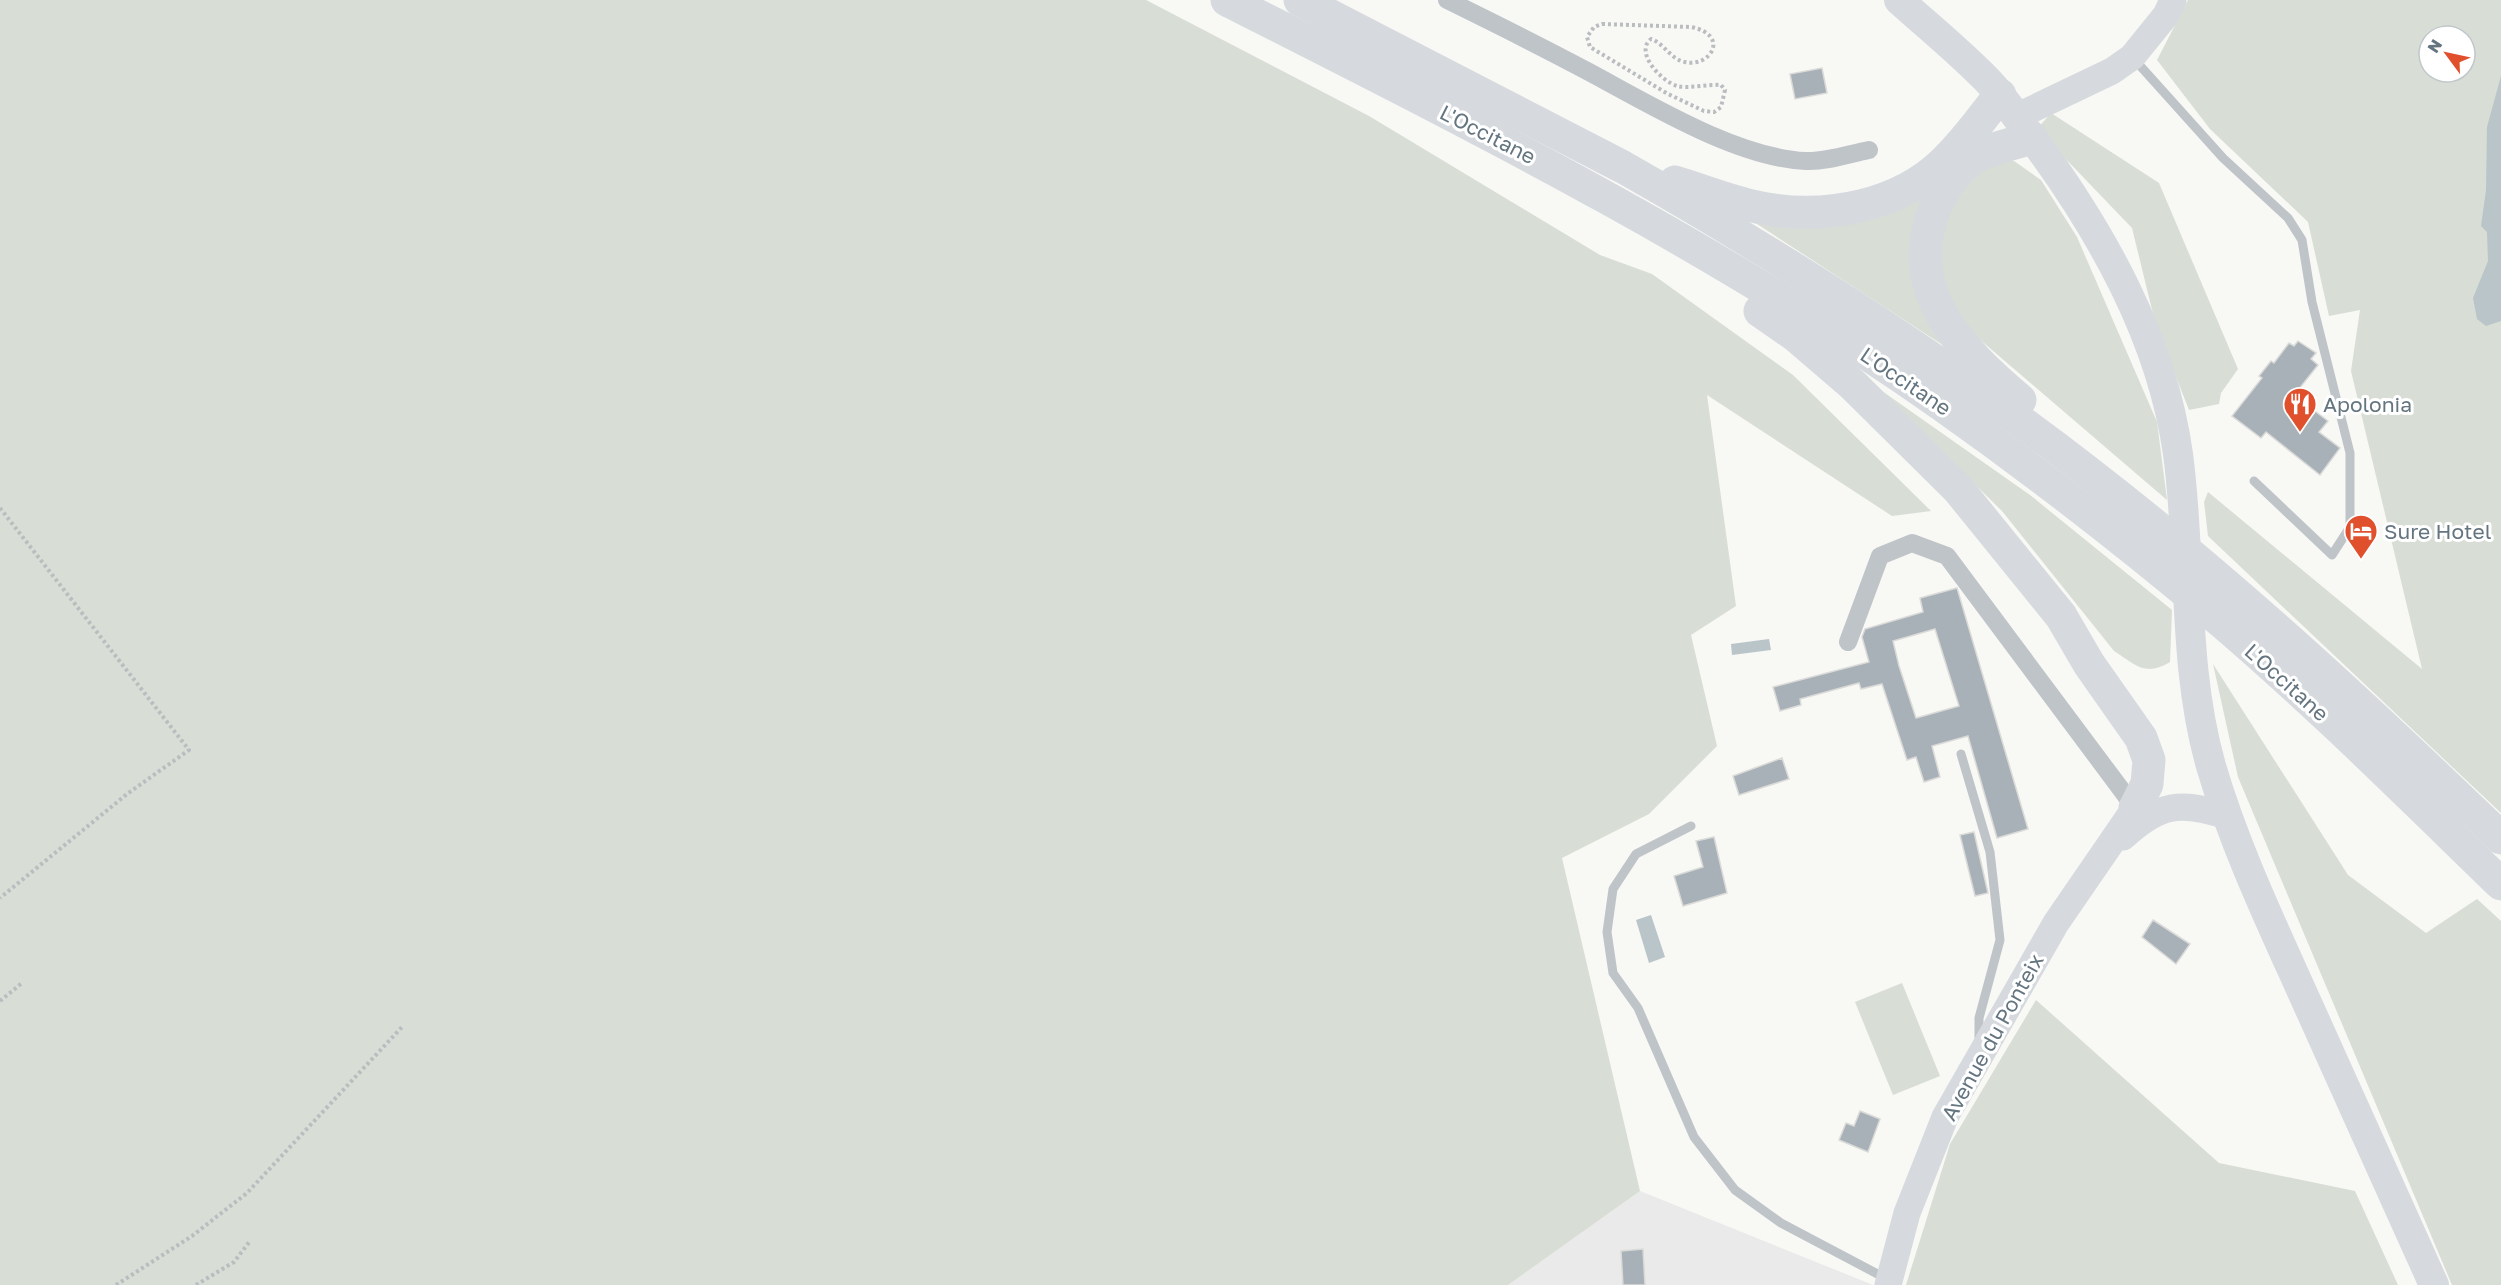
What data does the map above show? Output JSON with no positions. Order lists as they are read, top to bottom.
{
  "streets": {
    "highway": ["L'Occitane"],
    "street": ["Avenue du Ponteix"]
  },
  "places": {
    "restaurant": ["Apolonia"],
    "hotel": ["Sure Hotel"]
  },
  "north": "top left"
}
